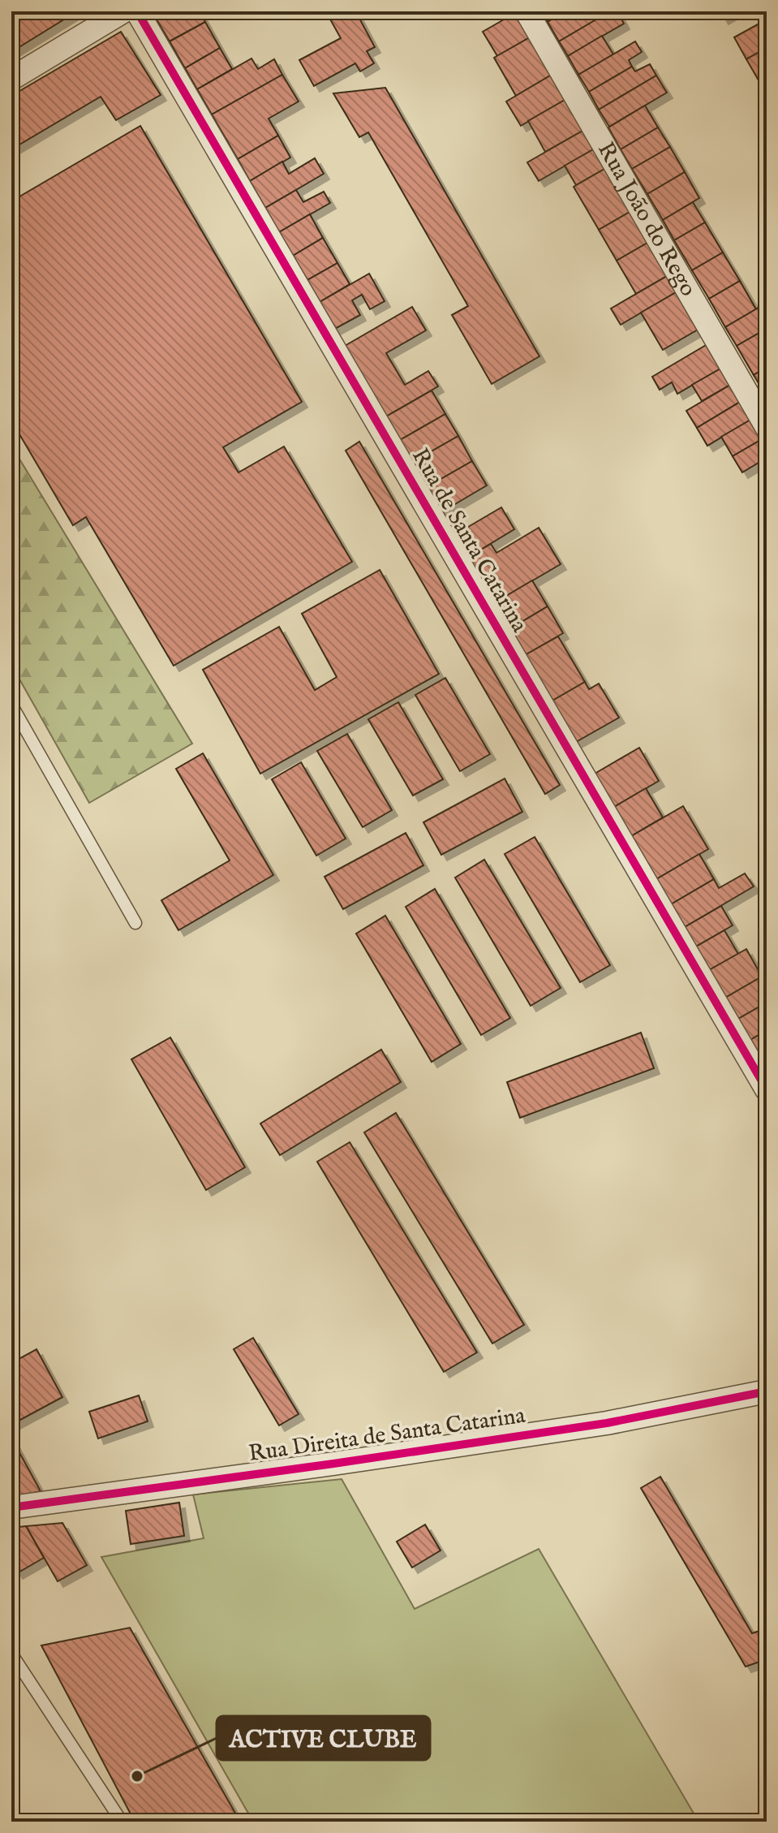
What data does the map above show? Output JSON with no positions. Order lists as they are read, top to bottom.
{
  "streets": {
    "street": ["Rua João do Rego", "Rua de Santa Catarina", "Rua Direita de Santa Catarina"]
  },
  "places": ["ACTIVE CLUBE"]
}
